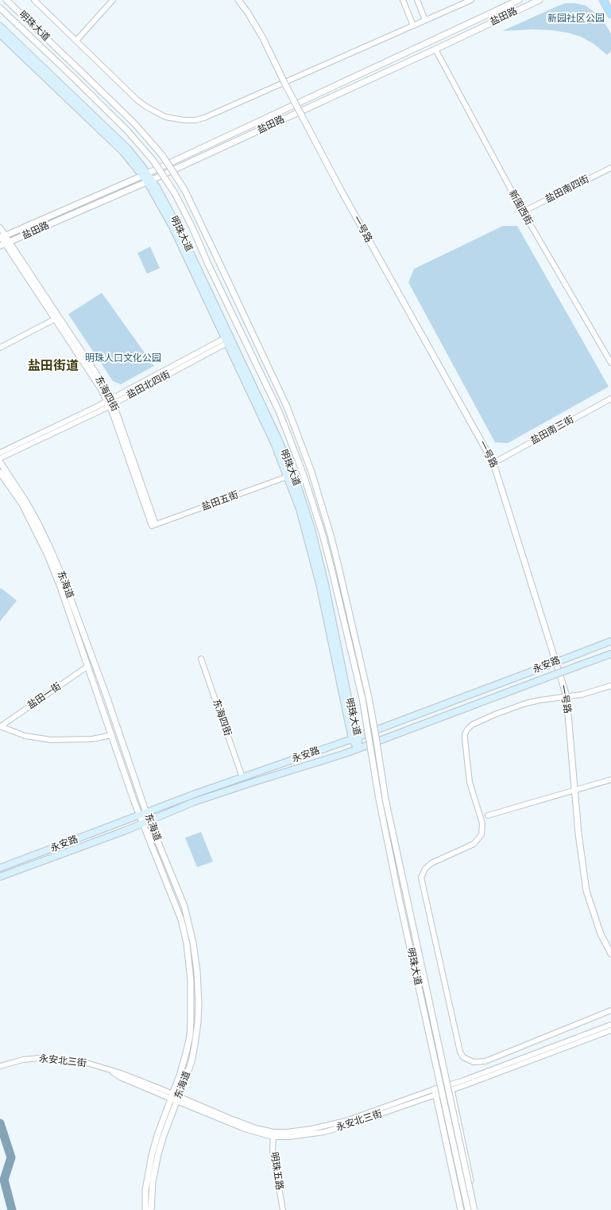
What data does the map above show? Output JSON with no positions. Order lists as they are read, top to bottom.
{
  "streets": {
    "main road": ["明珠大道", "永安路"],
    "street": [
      "盐田路",
      "盐田南四街",
      "新围西街",
      "一号路",
      "盐田北四街",
      "东海四街",
      "盐田南三街",
      "盐田五街",
      "东海道",
      "盐田一街",
      "永安北三街",
      "明珠五路"
    ]
  },
  "crossings": [
    ["盐田路", "明珠大道"],
    ["盐田路", "新围西街"],
    ["盐田路", "东海四街"],
    ["明珠大道", "盐田北四街"],
    ["明珠大道", "盐田五街"],
    ["明珠大道", "永安路"],
    ["盐田南四街", "新围西街"],
    ["一号路", "盐田南三街"],
    ["盐田北四街", "东海四街"],
    ["东海四街", "盐田五街"],
    ["东海四街", "永安路"],
    ["东海道", "永安路"],
    ["东海道", "盐田一街"],
    ["东海道", "永安北三街"],
    ["永安北三街", "明珠五路"]
  ],
  "districts": ["盐田街道"],
  "parks": ["新园社区公园", "明珠人口文化公园"]
}
